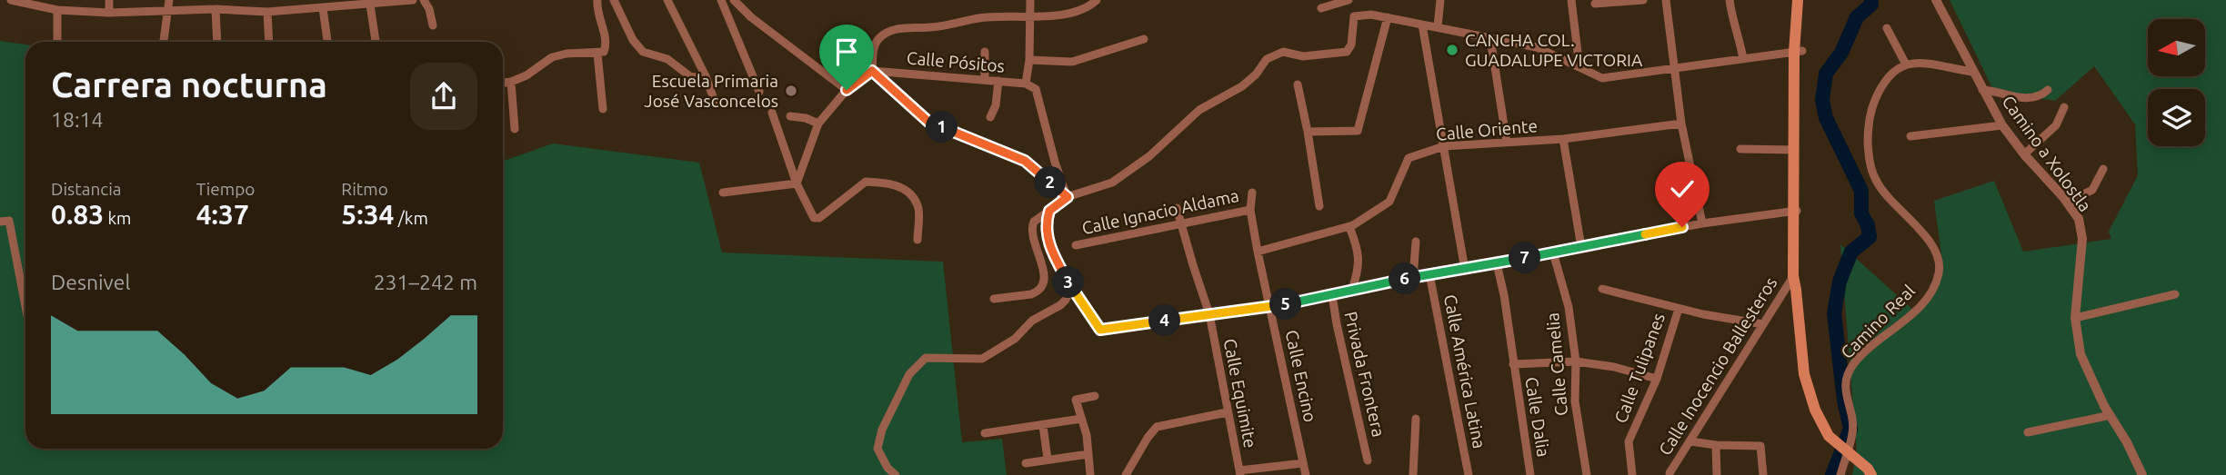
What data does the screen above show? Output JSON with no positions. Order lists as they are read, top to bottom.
{
  "streets": {
    "street": [
      "Calle Pósitos",
      "Calle Oriente",
      "Camino a Xolostla",
      "Calle Ignacio Aldama",
      "Camino Real",
      "Calle Camelia",
      "Calle Inocencio Ballesteros",
      "Calle Tulipanes",
      "Calle América Latina",
      "Privada Frontera",
      "Calle Encino",
      "Calle Equimite",
      "Calle Dalia"
    ]
  },
  "crossings": [
    ["Calle Oriente", "Calle Encino"],
    ["Calle Ignacio Aldama", "Calle Encino"],
    ["Calle Ignacio Aldama", "Calle Equimite"]
  ],
  "places": ["CANCHA COL. GUADALUPE VICTORIA", "Escuela Primaria José Vasconcelos"],
  "north": "left",
  "page": {
    "heading": ["Carrera nocturna", "18:14"],
    "pins": [
      "1",
      "2",
      "7",
      "6",
      "3",
      "5",
      "4"
    ],
    "stats": [
      ["Distancia", "0.83 km"],
      ["Tiempo", "4:37"],
      ["Ritmo", "5:34 /km"]
    ],
    "chart": ["Desnivel", "231–242 m"]
  }
}
